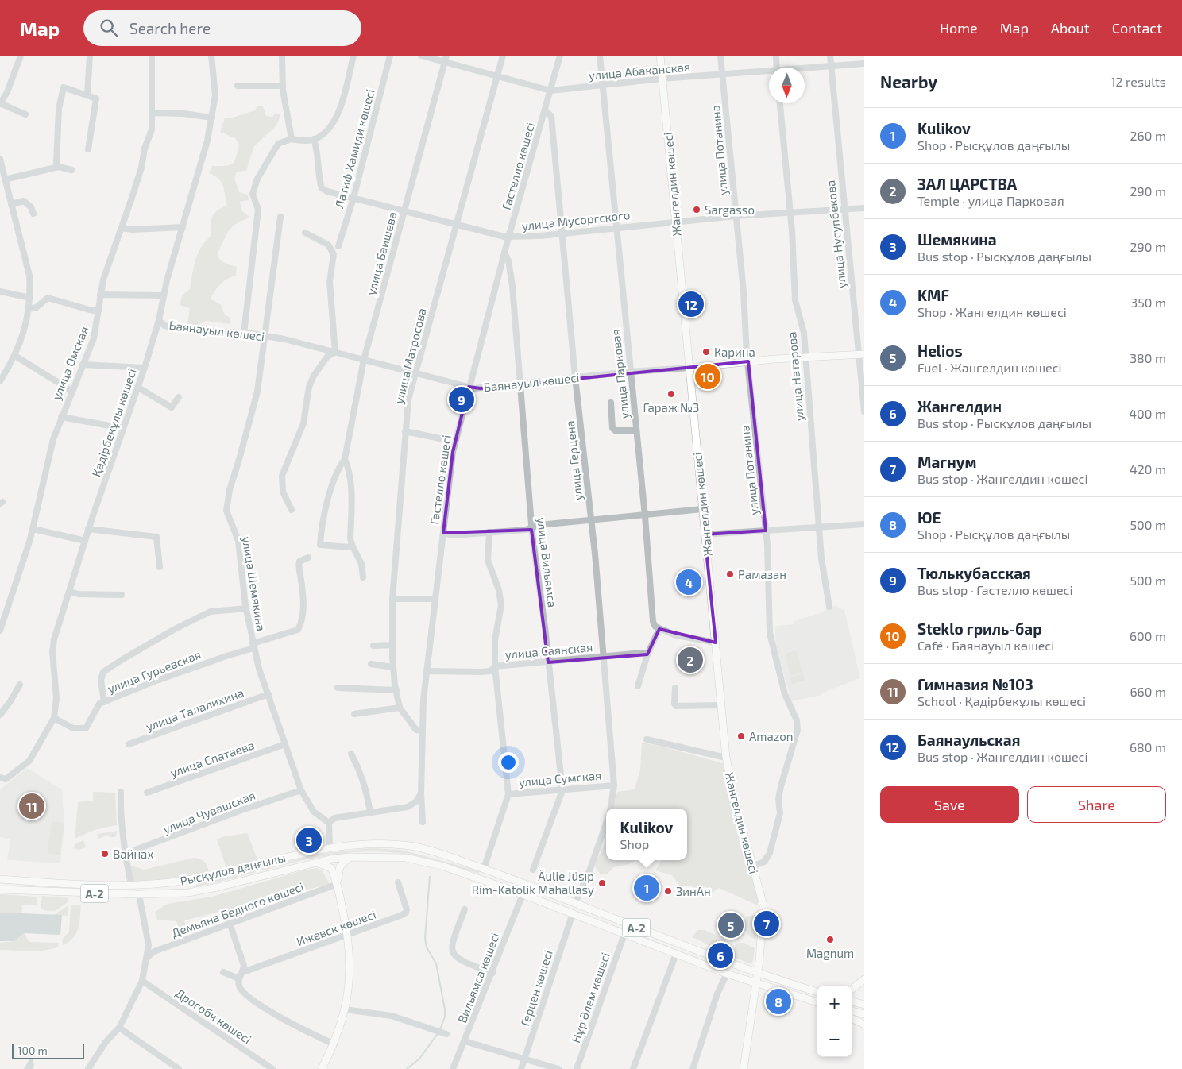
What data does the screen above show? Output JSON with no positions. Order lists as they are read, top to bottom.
{
  "streets": {
    "main road": [
      "Жангелдин көшесі",
      "Баянауыл көшесі",
      "Рысқұлов даңғылы",
      "A-2"
    ],
    "street": [
      "улица Абаканская",
      "Латиф Хамиди көшесі",
      "улица Потанина",
      "Гастелло көшесі",
      "улица Мусоргского",
      "улица Нусупбекова",
      "улица Баишева",
      "улица Матросова",
      "улица Омская",
      "улица Парковая",
      "улица Натарова",
      "Қадірбекұлы көшесі",
      "улица Герцена",
      "улица Вильямса",
      "улица Шемякина",
      "улица Саянская",
      "улица Гурьевская",
      "улица Талалихина",
      "улица Спатаева",
      "улица Сумская",
      "улица Чувашская",
      "Демьяна Бедного көшесі",
      "Ижевск көшесі",
      "Вильямса көшесі",
      "Герцен көшесі",
      "Нұр Әлем көшесі",
      "Дрогобч көшесі"
    ]
  },
  "crossings": [
    ["улица Абаканская", "улица Потанина"],
    ["улица Абаканская", "Гастелло көшесі"],
    ["улица Абаканская", "Жангелдин көшесі"],
    ["улица Абаканская", "улица Нусупбекова"],
    ["улица Абаканская", "улица Баишева"],
    ["улица Абаканская", "улица Матросова"],
    ["улица Абаканская", "улица Парковая"],
    ["Латиф Хамиди көшесі", "улица Мусоргского"],
    ["улица Потанина", "Жангелдин көшесі"],
    ["улица Потанина", "улица Мусоргского"],
    ["улица Потанина", "Баянауыл көшесі"],
    ["Гастелло көшесі", "улица Мусоргского"],
    ["Гастелло көшесі", "Баянауыл көшесі"],
    ["Гастелло көшесі", "улица Матросова"],
    ["Гастелло көшесі", "улица Герцена"],
    ["Гастелло көшесі", "улица Вильямса"],
    ["Гастелло көшесі", "улица Саянская"],
    ["Жангелдин көшесі", "улица Мусоргского"],
    ["Жангелдин көшесі", "Баянауыл көшесі"],
    ["Жангелдин көшесі", "Рысқұлов даңғылы"],
    ["улица Мусоргского", "улица Нусупбекова"],
    ["улица Мусоргского", "улица Баишева"],
    ["улица Мусоргского", "улица Матросова"],
    ["улица Мусоргского", "улица Парковая"],
    ["улица Мусоргского", "улица Натарова"],
    ["улица Мусоргского", "улица Герцена"],
    ["улица Нусупбекова", "Баянауыл көшесі"],
    ["улица Баишева", "Баянауыл көшесі"],
    ["Баянауыл көшесі", "улица Матросова"],
    ["Баянауыл көшесі", "улица Парковая"],
    ["Баянауыл көшесі", "улица Натарова"],
    ["Баянауыл көшесі", "Қадірбекұлы көшесі"],
    ["Баянауыл көшесі", "улица Герцена"],
    ["Баянауыл көшесі", "улица Вильямса"],
    ["Баянауыл көшесі", "улица Шемякина"],
    ["Қадірбекұлы көшесі", "улица Гурьевская"],
    ["улица Герцена", "улица Саянская"],
    ["улица Герцена", "улица Сумская"],
    ["улица Вильямса", "улица Саянская"],
    ["улица Вильямса", "улица Сумская"],
    ["улица Шемякина", "улица Гурьевская"],
    ["улица Шемякина", "улица Талалихина"],
    ["улица Шемякина", "улица Спатаева"],
    ["улица Шемякина", "улица Чувашская"],
    ["Рысқұлов даңғылы", "Вильямса көшесі"],
    ["Рысқұлов даңғылы", "Герцен көшесі"],
    ["Рысқұлов даңғылы", "Нұр Әлем көшесі"]
  ],
  "places": [
    "Sargasso",
    "Карина",
    "Гараж №3",
    "Рамазан",
    "Amazon",
    "Вайнах",
    "Äulie Jüsıp Rim-Katolik Mahallasy",
    "ЗинАн",
    "Magnum"
  ],
  "scale_bar": "100 m",
  "north": "bottom",
  "page": {
    "header": "Map",
    "search": "Search here",
    "nav": [
      "Home",
      "Map",
      "About",
      "Contact"
    ],
    "heading": ["Nearby", "12 results"],
    "list": [
      {
        "mark": "1",
        "name": "Kulikov",
        "note": "Shop · Рысқұлов даңғылы",
        "value": "260 m"
      },
      {
        "mark": "2",
        "name": "ЗАЛ ЦАРСТВА",
        "note": "Temple · улица Парковая",
        "value": "290 m"
      },
      {
        "mark": "3",
        "name": "Шемякина",
        "note": "Bus stop · Рысқұлов даңғылы",
        "value": "290 m"
      },
      {
        "mark": "4",
        "name": "KMF",
        "note": "Shop · Жангелдин көшесі",
        "value": "350 m"
      },
      {
        "mark": "5",
        "name": "Helios",
        "note": "Fuel · Жангелдин көшесі",
        "value": "380 m"
      },
      {
        "mark": "6",
        "name": "Жангелдин",
        "note": "Bus stop · Рысқұлов даңғылы",
        "value": "400 m"
      },
      {
        "mark": "7",
        "name": "Магнум",
        "note": "Bus stop · Жангелдин көшесі",
        "value": "420 m"
      },
      {
        "mark": "8",
        "name": "ЮЕ",
        "note": "Shop · Рысқұлов даңғылы",
        "value": "500 m"
      },
      {
        "mark": "9",
        "name": "Тюлькубасская",
        "note": "Bus stop · Гастелло көшесі",
        "value": "500 m"
      },
      {
        "mark": "10",
        "name": "Steklo гриль-бар",
        "note": "Café · Баянауыл көшесі",
        "value": "600 m"
      },
      {
        "mark": "11",
        "name": "Гимназия №103",
        "note": "School · Қадірбекұлы көшесі",
        "value": "660 m"
      },
      {
        "mark": "12",
        "name": "Баянаульская",
        "note": "Bus stop · Жангелдин көшесі",
        "value": "680 m"
      }
    ],
    "pins": [
      "12",
      "10",
      "9",
      "4",
      "2",
      "11",
      "3",
      "1",
      "7",
      "5",
      "6",
      "8"
    ],
    "buttons": ["Save", "Share"],
    "popup": ["Kulikov", "Shop"],
    "map_buttons": ["+", "−"],
    "scale": "100 m"
  }
}
